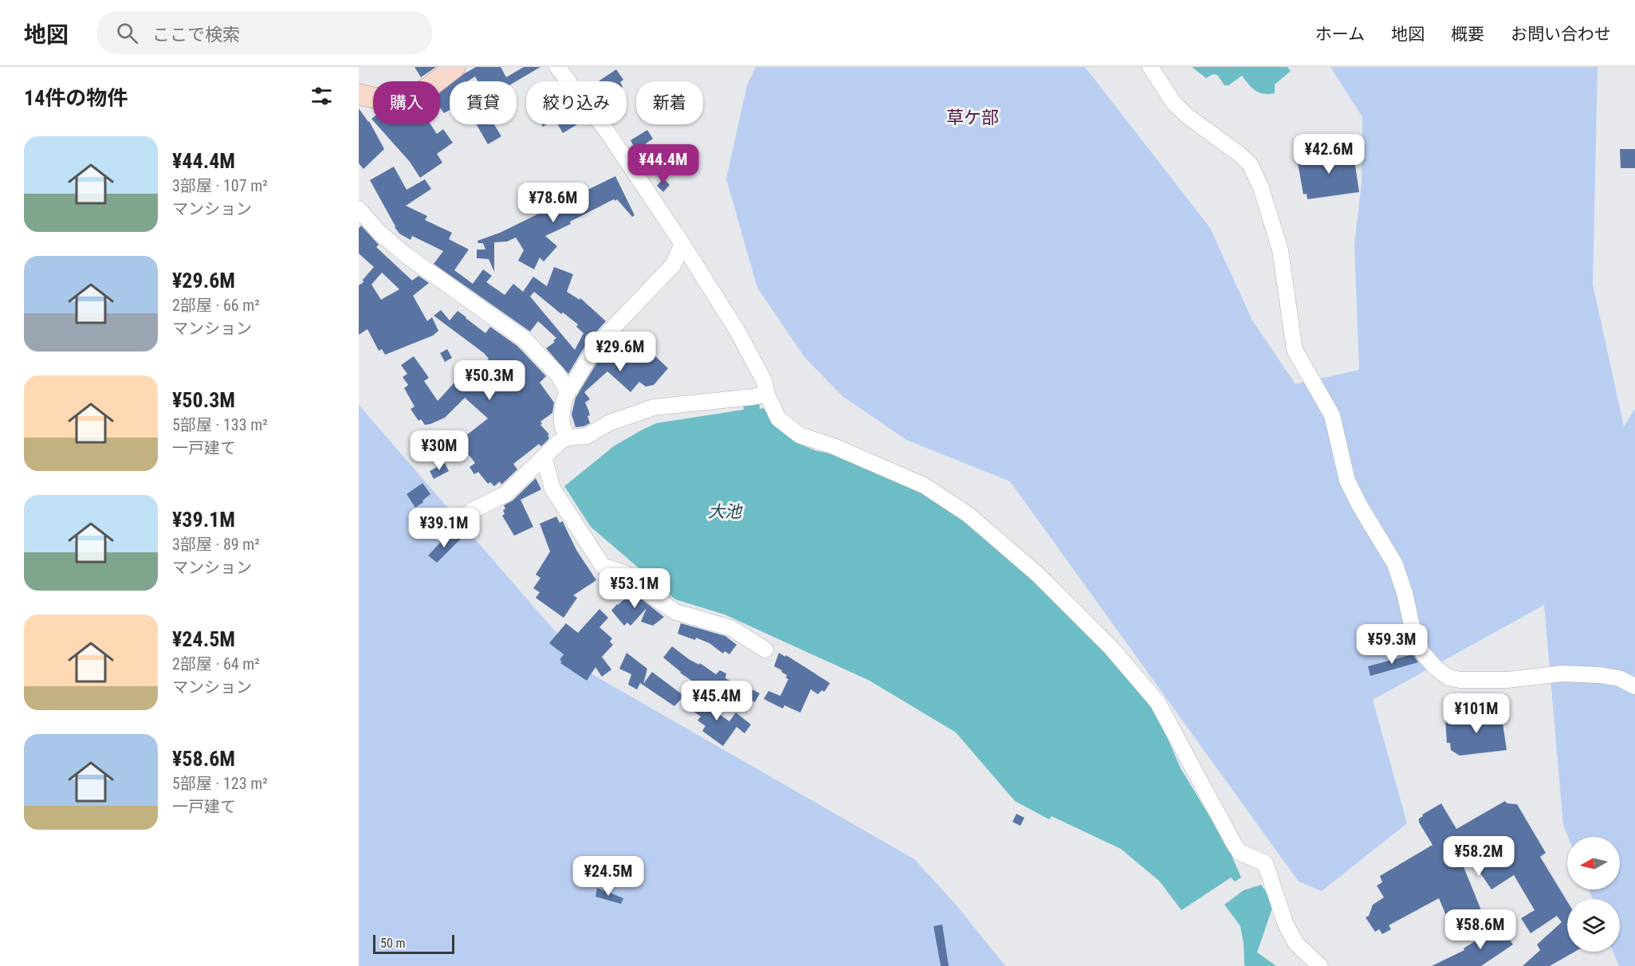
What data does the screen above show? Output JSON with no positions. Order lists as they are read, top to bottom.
{
  "districts": ["草ケ部"],
  "water": ["大池"],
  "scale_bar": "50 m",
  "north": "left",
  "page": {
    "header": "地図",
    "search": "ここで検索",
    "nav": [
      "ホーム",
      "地図",
      "概要",
      "お問い合わせ"
    ],
    "heading": "14件の物件",
    "chip": [
      "購入",
      "賃貸",
      "絞り込み",
      "新着"
    ],
    "list": [
      {
        "name": "¥44.4M",
        "note": "3部屋 · 107 m² · マンション"
      },
      {
        "name": "¥29.6M",
        "note": "2部屋 · 66 m² · マンション"
      },
      {
        "name": "¥50.3M",
        "note": "5部屋 · 133 m² · 一戸建て"
      },
      {
        "name": "¥39.1M",
        "note": "3部屋 · 89 m² · マンション"
      },
      {
        "name": "¥24.5M",
        "note": "2部屋 · 64 m² · マンション"
      },
      {
        "name": "¥58.6M",
        "note": "5部屋 · 123 m² · 一戸建て"
      }
    ],
    "price": [
      "¥42.6M",
      "¥44.4M",
      "¥78.6M",
      "¥29.6M",
      "¥50.3M",
      "¥30M",
      "¥39.1M",
      "¥53.1M",
      "¥59.3M",
      "¥45.4M",
      "¥101M",
      "¥58.2M",
      "¥24.5M",
      "¥58.6M"
    ],
    "scale": "50 m"
  }
}
